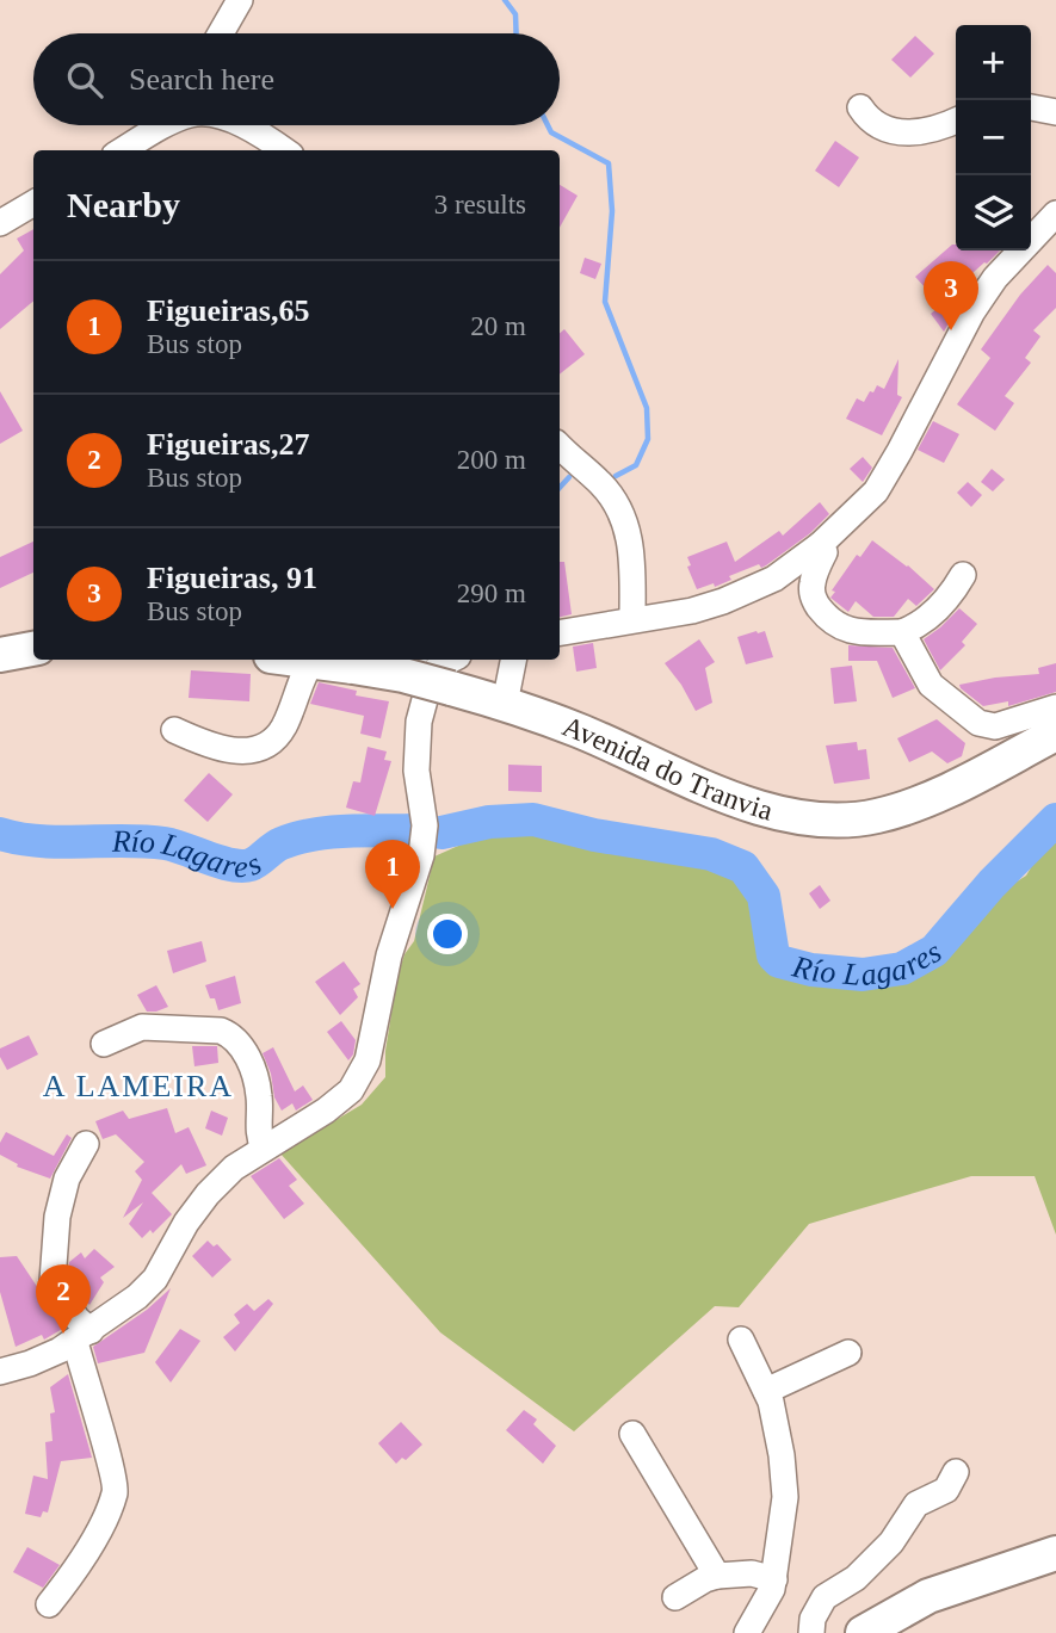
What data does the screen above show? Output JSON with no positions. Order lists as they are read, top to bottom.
{
  "streets": {
    "main road": ["Avenida do Tranvia"]
  },
  "districts": ["A LAMEIRA"],
  "water": ["Río Lagares"],
  "page": {
    "map_buttons": ["+", "−"],
    "search": "Search here",
    "heading": ["Nearby", "3 results"],
    "list": [
      {
        "mark": "1",
        "name": "Figueiras,65",
        "note": "Bus stop",
        "value": "20 m"
      },
      {
        "mark": "2",
        "name": "Figueiras,27",
        "note": "Bus stop",
        "value": "200 m"
      },
      {
        "mark": "3",
        "name": "Figueiras, 91",
        "note": "Bus stop",
        "value": "290 m"
      }
    ],
    "pins": ["3", "1", "2"]
  }
}
